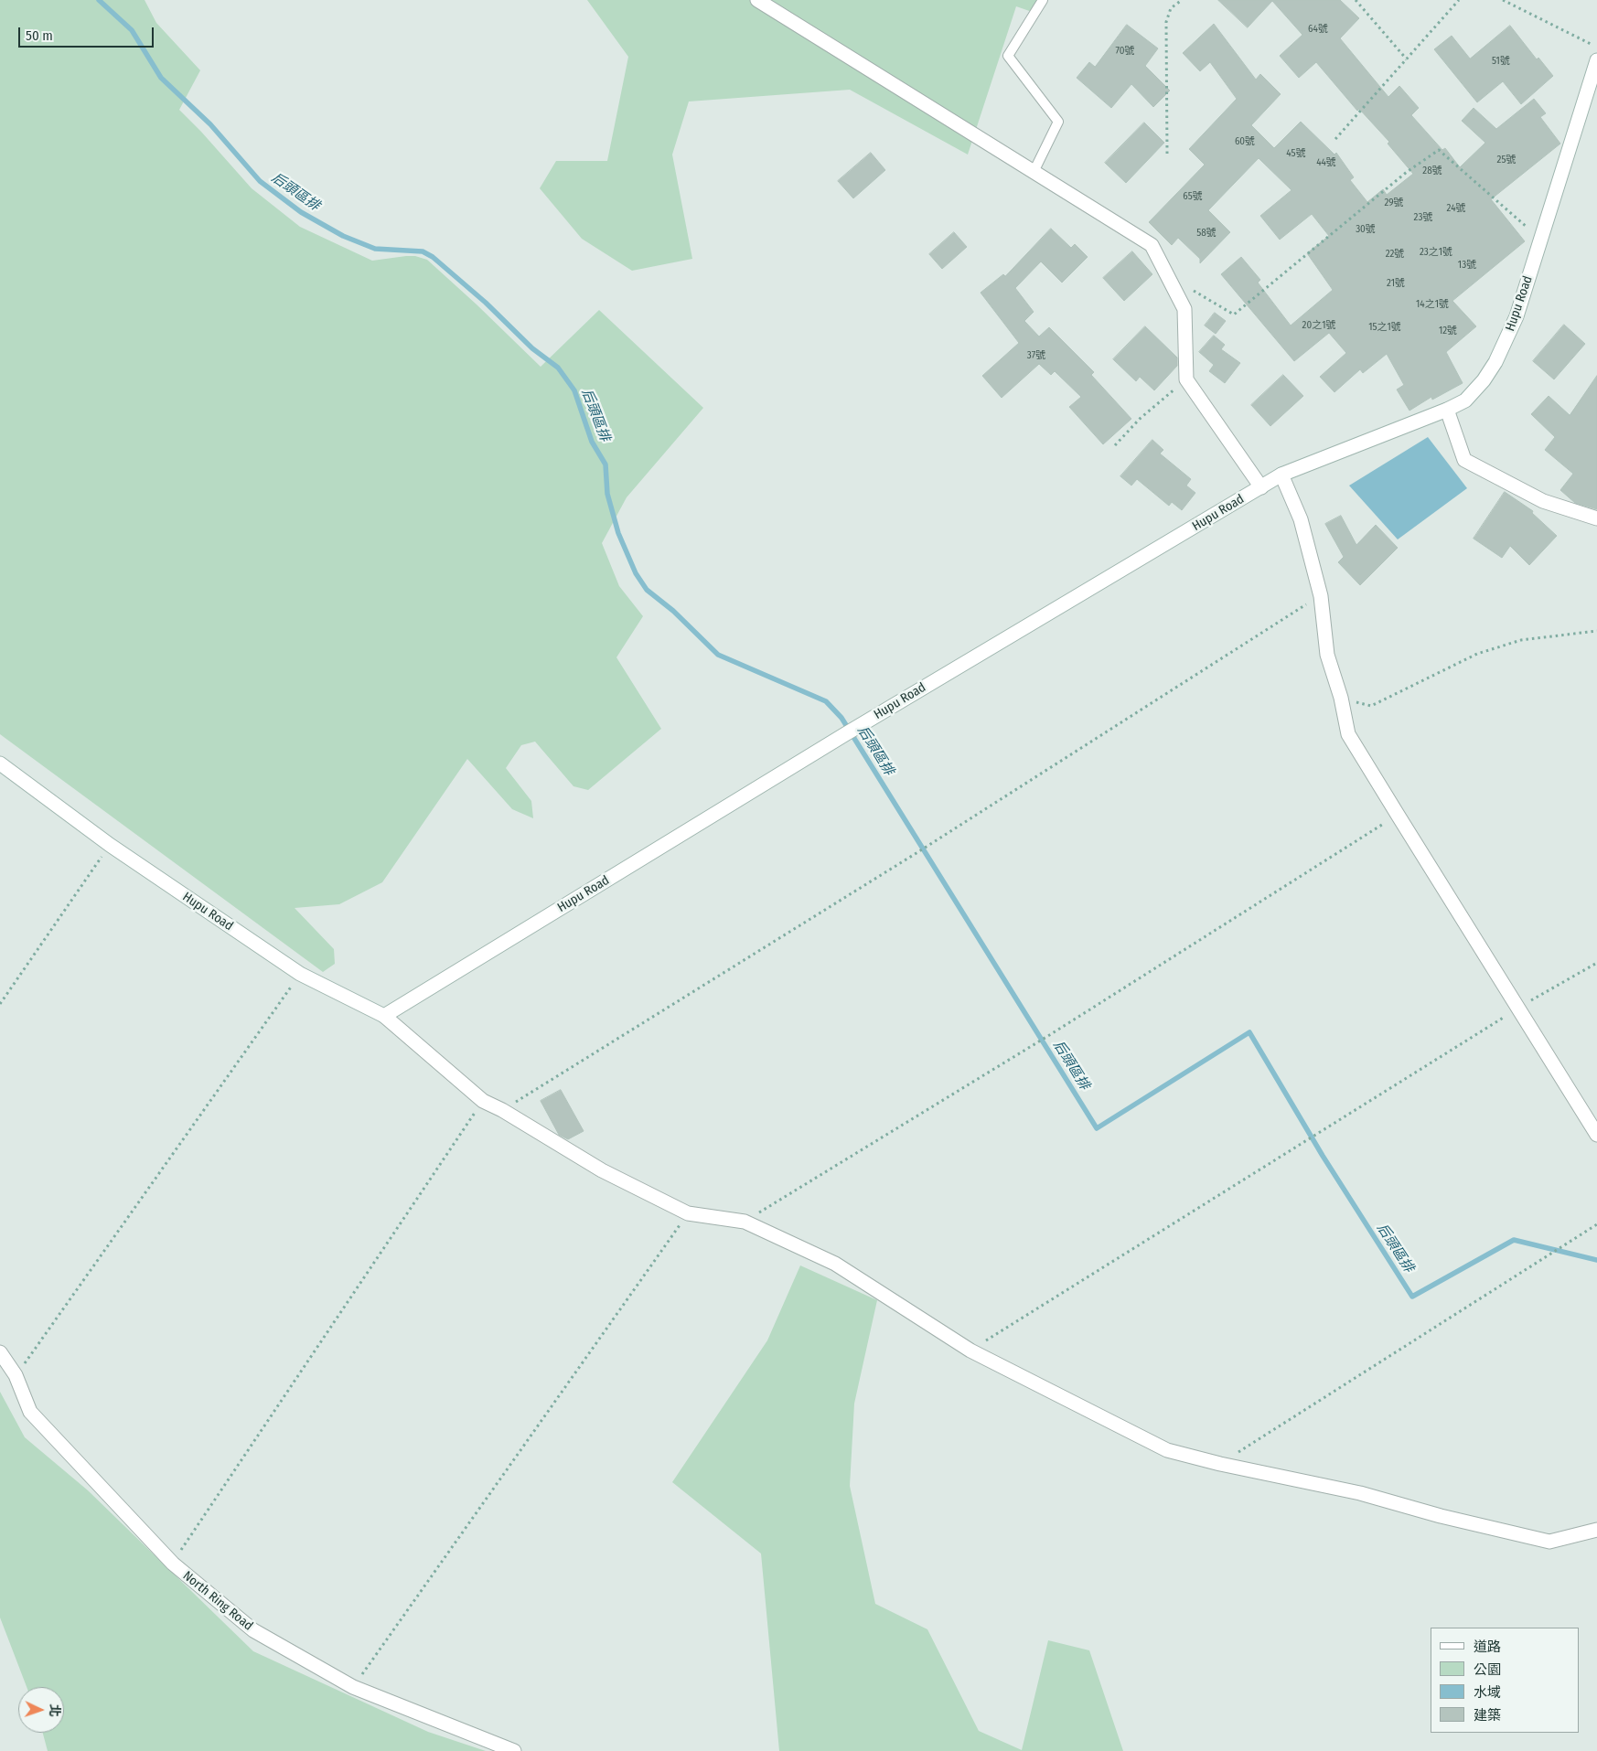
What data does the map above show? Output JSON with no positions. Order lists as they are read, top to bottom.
{
  "streets": {
    "street": ["Hupu Road", "North Ring Road"]
  },
  "water": ["后頭區排"],
  "house_numbers": [
    "64號",
    "70號",
    "51號",
    "60號",
    "45號",
    "25號",
    "44號",
    "28號",
    "65號",
    "29號",
    "24號",
    "23號",
    "30號",
    "58號",
    "23之1號",
    "22號",
    "13號",
    "21號",
    "14之1號",
    "20之1號",
    "15之1號",
    "12號",
    "37號"
  ],
  "legend": [
    "道路",
    "公園",
    "水域",
    "建築"
  ],
  "scale_bar": "50 m",
  "north": "right"
}
